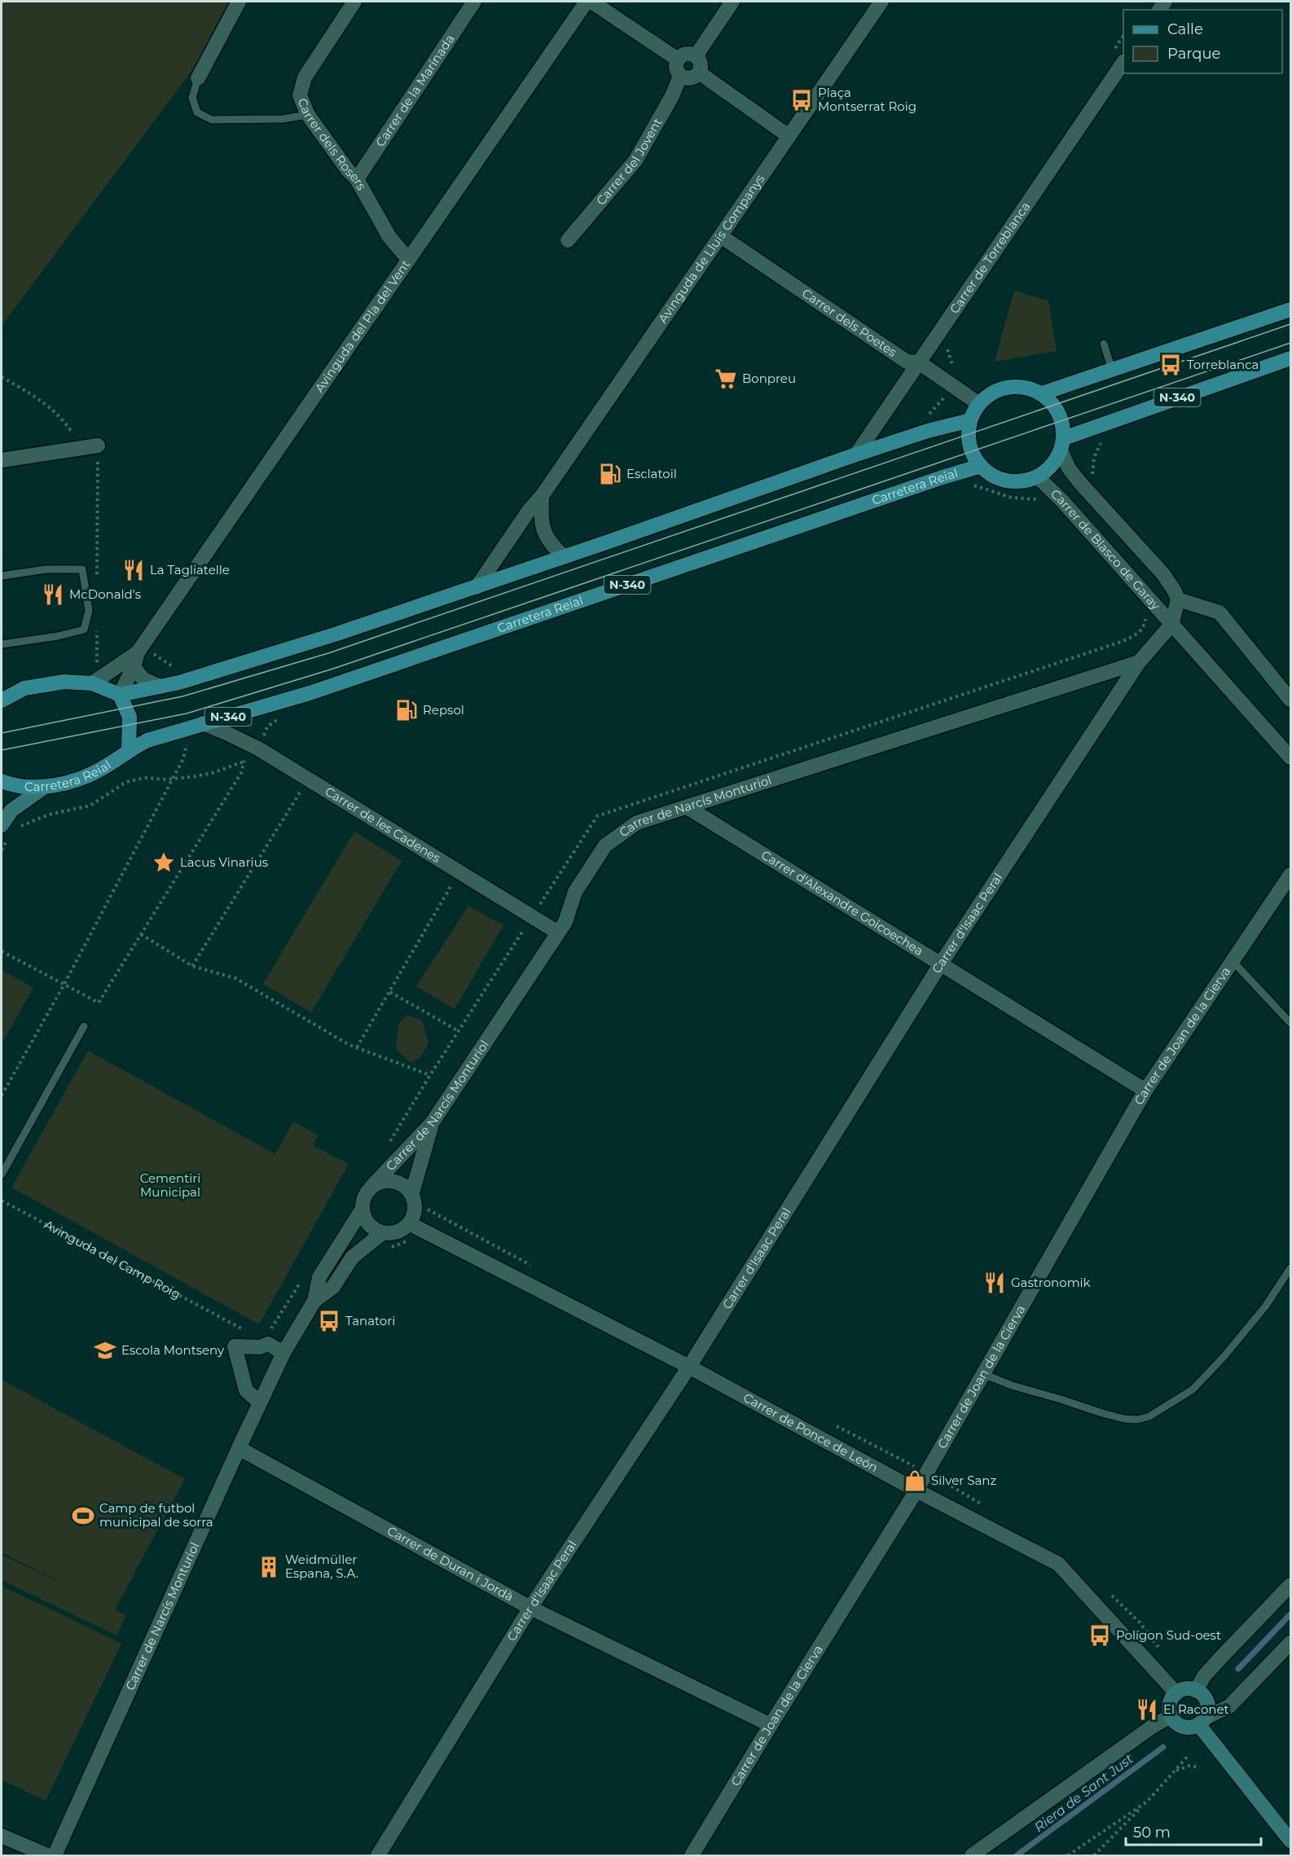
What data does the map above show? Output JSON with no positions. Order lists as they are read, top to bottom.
{
  "streets": {
    "main road": ["N-340", "Carretera Reial"],
    "street": [
      "Carrer de la Marinada",
      "Carrer dels Rosers",
      "Carrer del Jovent",
      "Avinguda de Lluís Companys",
      "Carrer de Torreblanca",
      "Carrer dels Poetes",
      "Avinguda del Pla del Vent",
      "Carrer de Blasco de Garay",
      "Carrer de Narcís Monturiol",
      "Carrer de les Cadenes",
      "Carrer d'Alexandre Goicoechea",
      "Carrer d'Isaac Peral",
      "Carrer de Joan de la Cierva",
      "Carrer de Ponce de León",
      "Carrer de Duran i Jordà"
    ],
    "path": ["Avinguda del Camp Roig"]
  },
  "crossings": [
    ["Carrer de la Marinada", "Carrer dels Rosers"],
    ["Carrer dels Rosers", "Avinguda del Pla del Vent"],
    ["Avinguda de Lluís Companys", "Carrer dels Poetes"],
    ["Carrer de Torreblanca", "Carrer dels Poetes"],
    ["Carrer dels Poetes", "N-340"],
    ["Carrer dels Poetes", "Carretera Reial"],
    ["Carrer dels Poetes", "Carrer de Blasco de Garay"],
    ["N-340", "Carretera Reial"],
    ["N-340", "Carrer de Blasco de Garay"],
    ["Carretera Reial", "Carrer de Blasco de Garay"],
    ["Carretera Reial", "Carrer de les Cadenes"],
    ["Carrer de Narcís Monturiol", "Carrer de les Cadenes"],
    ["Carrer de Narcís Monturiol", "Carrer d'Alexandre Goicoechea"],
    ["Carrer de Narcís Monturiol", "Carrer d'Isaac Peral"],
    ["Carrer de Narcís Monturiol", "Carrer de Ponce de León"],
    ["Carrer de Narcís Monturiol", "Carrer de Duran i Jordà"],
    ["Carrer d'Alexandre Goicoechea", "Carrer d'Isaac Peral"],
    ["Carrer d'Alexandre Goicoechea", "Carrer de Joan de la Cierva"],
    ["Carrer d'Isaac Peral", "Carrer de Ponce de León"],
    ["Carrer d'Isaac Peral", "Carrer de Duran i Jordà"],
    ["Carrer de Joan de la Cierva", "Carrer de Ponce de León"],
    ["Carrer de Joan de la Cierva", "Carrer de Duran i Jordà"]
  ],
  "water": ["Riera de Sant Just"],
  "parks": ["Cementiri Municipal"],
  "places": {
    "bus stop": [
      "Plaça Montserrat Roig",
      "Torreblanca",
      "Tanatori",
      "Polígon Sud-oest"
    ],
    "supermarket": ["Bonpreu"],
    "fuel station": ["Esclatoil", "Repsol"],
    "restaurant": [
      "La Tagliatelle",
      "McDonald's",
      "Gastronomik",
      "El Raconet"
    ],
    "place": ["Lacus Vinarius"],
    "school or university": ["Escola Montseny"],
    "shop": ["Silver Sanz"],
    "sports": ["Camp de futbol municipal de sorra"],
    "building": ["Weidmüller Espana, S.A."]
  },
  "legend": ["Calle", "Parque"],
  "scale_bar": "50 m"
}
